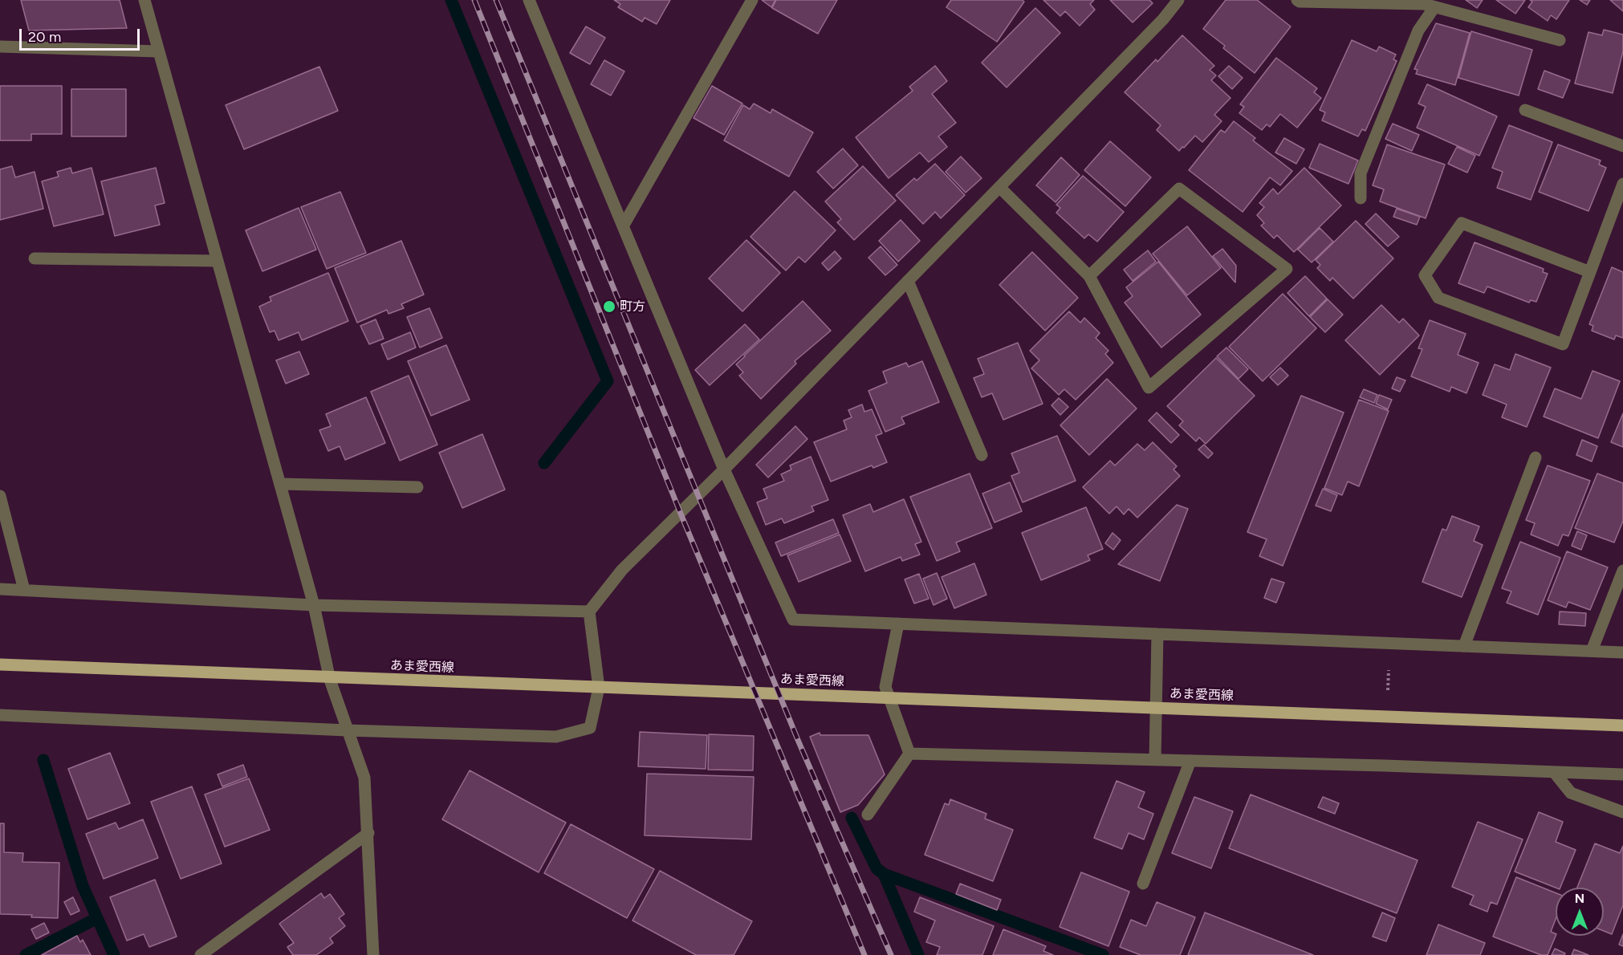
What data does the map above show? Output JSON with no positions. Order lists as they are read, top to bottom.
{
  "streets": {
    "main road": ["あま愛西線"]
  },
  "places": ["町方"],
  "scale_bar": "20 m",
  "north": "top"
}
